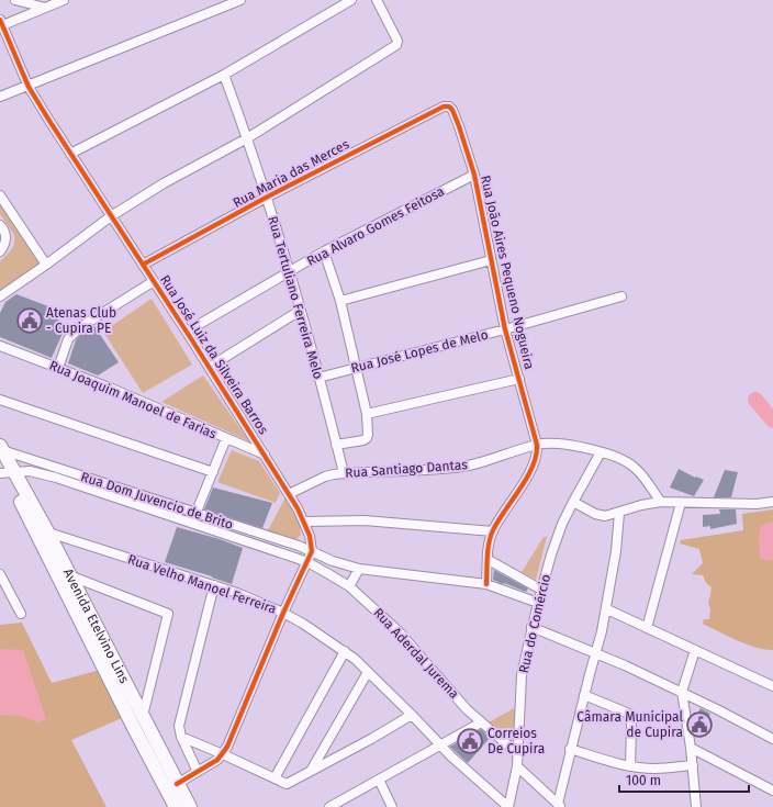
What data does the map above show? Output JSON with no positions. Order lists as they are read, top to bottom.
{
  "streets": {
    "main road": ["Avenida Etelvino Lins"],
    "street": [
      "Rua Maria das Merces",
      "Rua Alvaro Gomes Feitosa",
      "Rua João Aires Pequeno Nogueira",
      "Rua Tertuliano Ferreira Melo",
      "Rua José Lopes de Melo",
      "Rua José Luiz da Silveira Barros",
      "Rua Joaquim Manoel de Farias",
      "Rua Santiago Dantas",
      "Rua Dom Juvencio de Brito",
      "Rua Velho Manoel Ferreira",
      "Rua do Comércio",
      "Rua Aderdal Jurema"
    ]
  },
  "crossings": [
    ["Rua Maria das Merces", "Rua João Aires Pequeno Nogueira"],
    ["Rua Maria das Merces", "Rua Tertuliano Ferreira Melo"],
    ["Rua Maria das Merces", "Rua José Luiz da Silveira Barros"],
    ["Rua Alvaro Gomes Feitosa", "Rua João Aires Pequeno Nogueira"],
    ["Rua Alvaro Gomes Feitosa", "Rua Tertuliano Ferreira Melo"],
    ["Rua Alvaro Gomes Feitosa", "Rua José Luiz da Silveira Barros"],
    ["Rua João Aires Pequeno Nogueira", "Rua José Lopes de Melo"],
    ["Rua João Aires Pequeno Nogueira", "Rua Santiago Dantas"],
    ["Rua Tertuliano Ferreira Melo", "Rua José Lopes de Melo"],
    ["Rua Tertuliano Ferreira Melo", "Rua Santiago Dantas"],
    ["Rua José Luiz da Silveira Barros", "Rua Joaquim Manoel de Farias"],
    ["Rua José Luiz da Silveira Barros", "Rua Santiago Dantas"],
    ["Rua José Luiz da Silveira Barros", "Rua Dom Juvencio de Brito"],
    ["Rua Santiago Dantas", "Rua do Comércio"],
    ["Rua Dom Juvencio de Brito", "Rua do Comércio"],
    ["Rua Dom Juvencio de Brito", "Avenida Etelvino Lins"],
    ["Rua Dom Juvencio de Brito", "Rua Aderdal Jurema"],
    ["Rua Velho Manoel Ferreira", "Rua do Comércio"],
    ["Rua Velho Manoel Ferreira", "Avenida Etelvino Lins"],
    ["Rua do Comércio", "Rua Aderdal Jurema"]
  ],
  "places": {
    "public building": ["Atenas Club - Cupira PE", "Câmara Municipal de Cupira", "Correios De Cupira"]
  },
  "scale_bar": "100 m"
}
